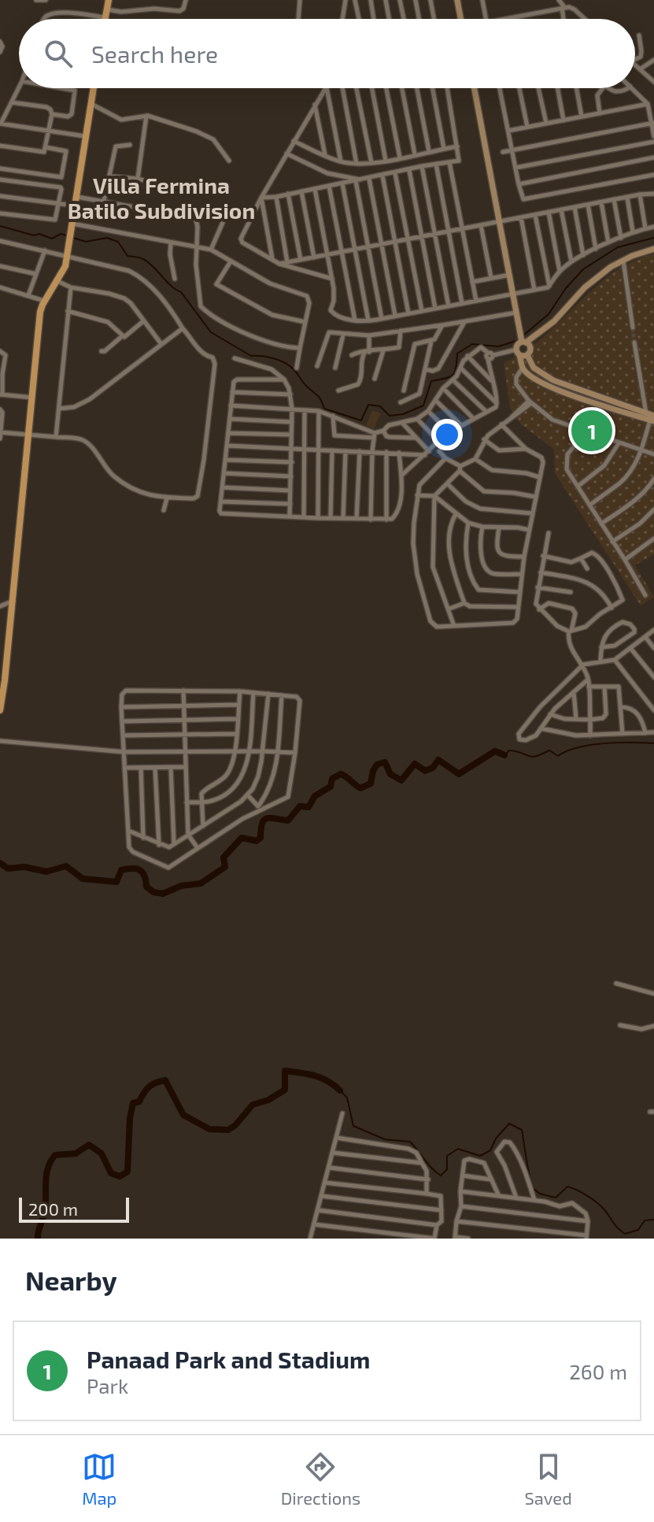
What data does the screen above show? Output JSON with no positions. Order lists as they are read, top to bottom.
{
  "districts": ["Villa Fermina Batilo Subdivision"],
  "scale_bar": "200 m",
  "page": {
    "search": "Search here",
    "pins": "1",
    "scale": "200 m",
    "heading": "Nearby",
    "list": [
      {
        "mark": "1",
        "name": "Panaad Park and Stadium",
        "note": "Park",
        "value": "260 m"
      }
    ],
    "nav": ["Map", "Directions", "Saved"]
  }
}
